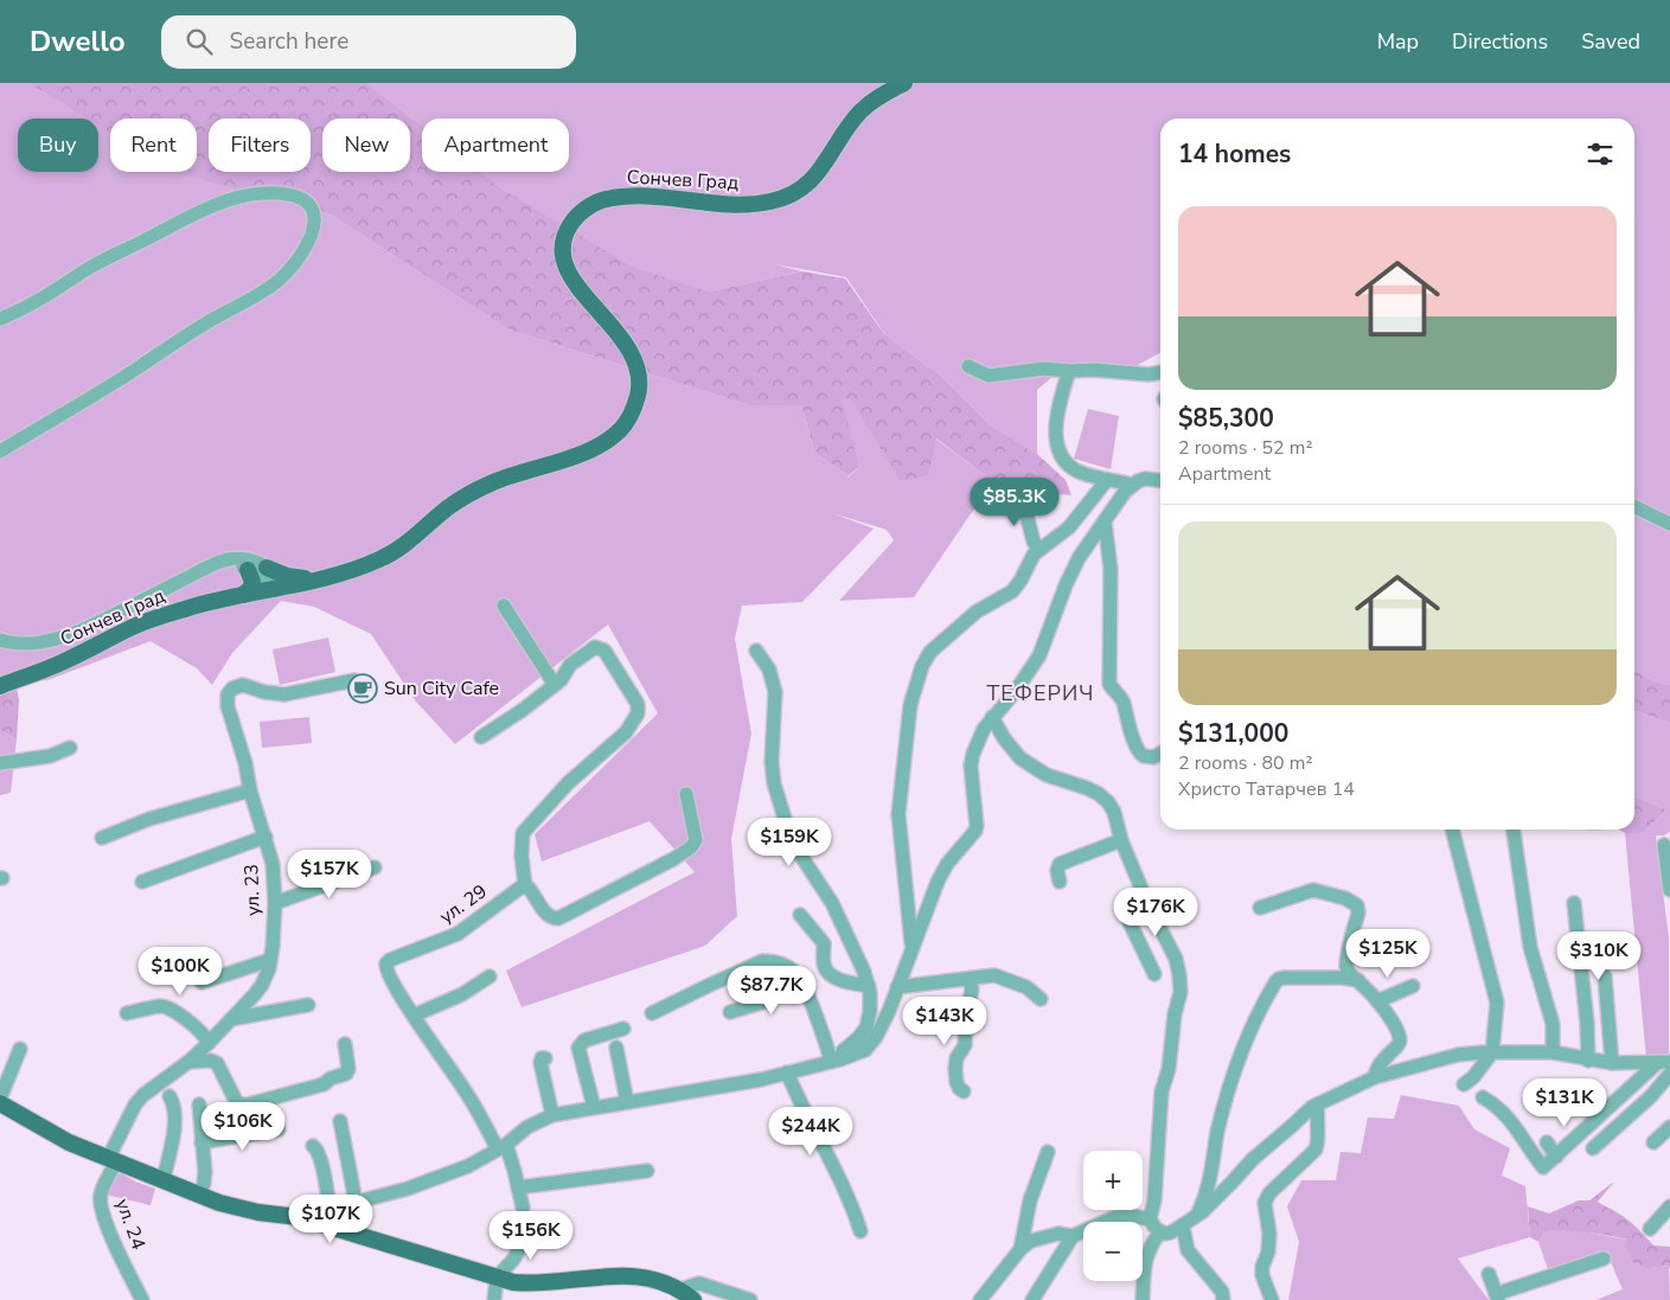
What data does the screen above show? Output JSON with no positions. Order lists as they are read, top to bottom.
{
  "streets": {
    "main road": ["Сончев Град"],
    "street": ["ул. 23", "ул. 29", "ул. 24"]
  },
  "crossings": [
    ["ул. 23", "ул. 24"]
  ],
  "districts": ["ТЕФЕРИЧ"],
  "places": {
    "cafe": ["Sun City Cafe"]
  },
  "page": {
    "header": "Dwello",
    "search": "Search here",
    "nav": ["Map", "Directions", "Saved"],
    "chip": [
      "Buy",
      "Rent",
      "Filters",
      "New",
      "Apartment"
    ],
    "heading": "14 homes",
    "list": [
      {
        "name": "$85,300",
        "note": "2 rooms · 52 m² · Apartment"
      },
      {
        "name": "$131,000",
        "note": "2 rooms · 80 m² · Христо Татарчев 14"
      }
    ],
    "price": [
      "$85.3K",
      "$159K",
      "$157K",
      "$176K",
      "$125K",
      "$310K",
      "$100K",
      "$87.7K",
      "$143K",
      "$131K",
      "$106K",
      "$244K",
      "$107K",
      "$156K"
    ],
    "map_buttons": ["+", "−"]
  }
}
